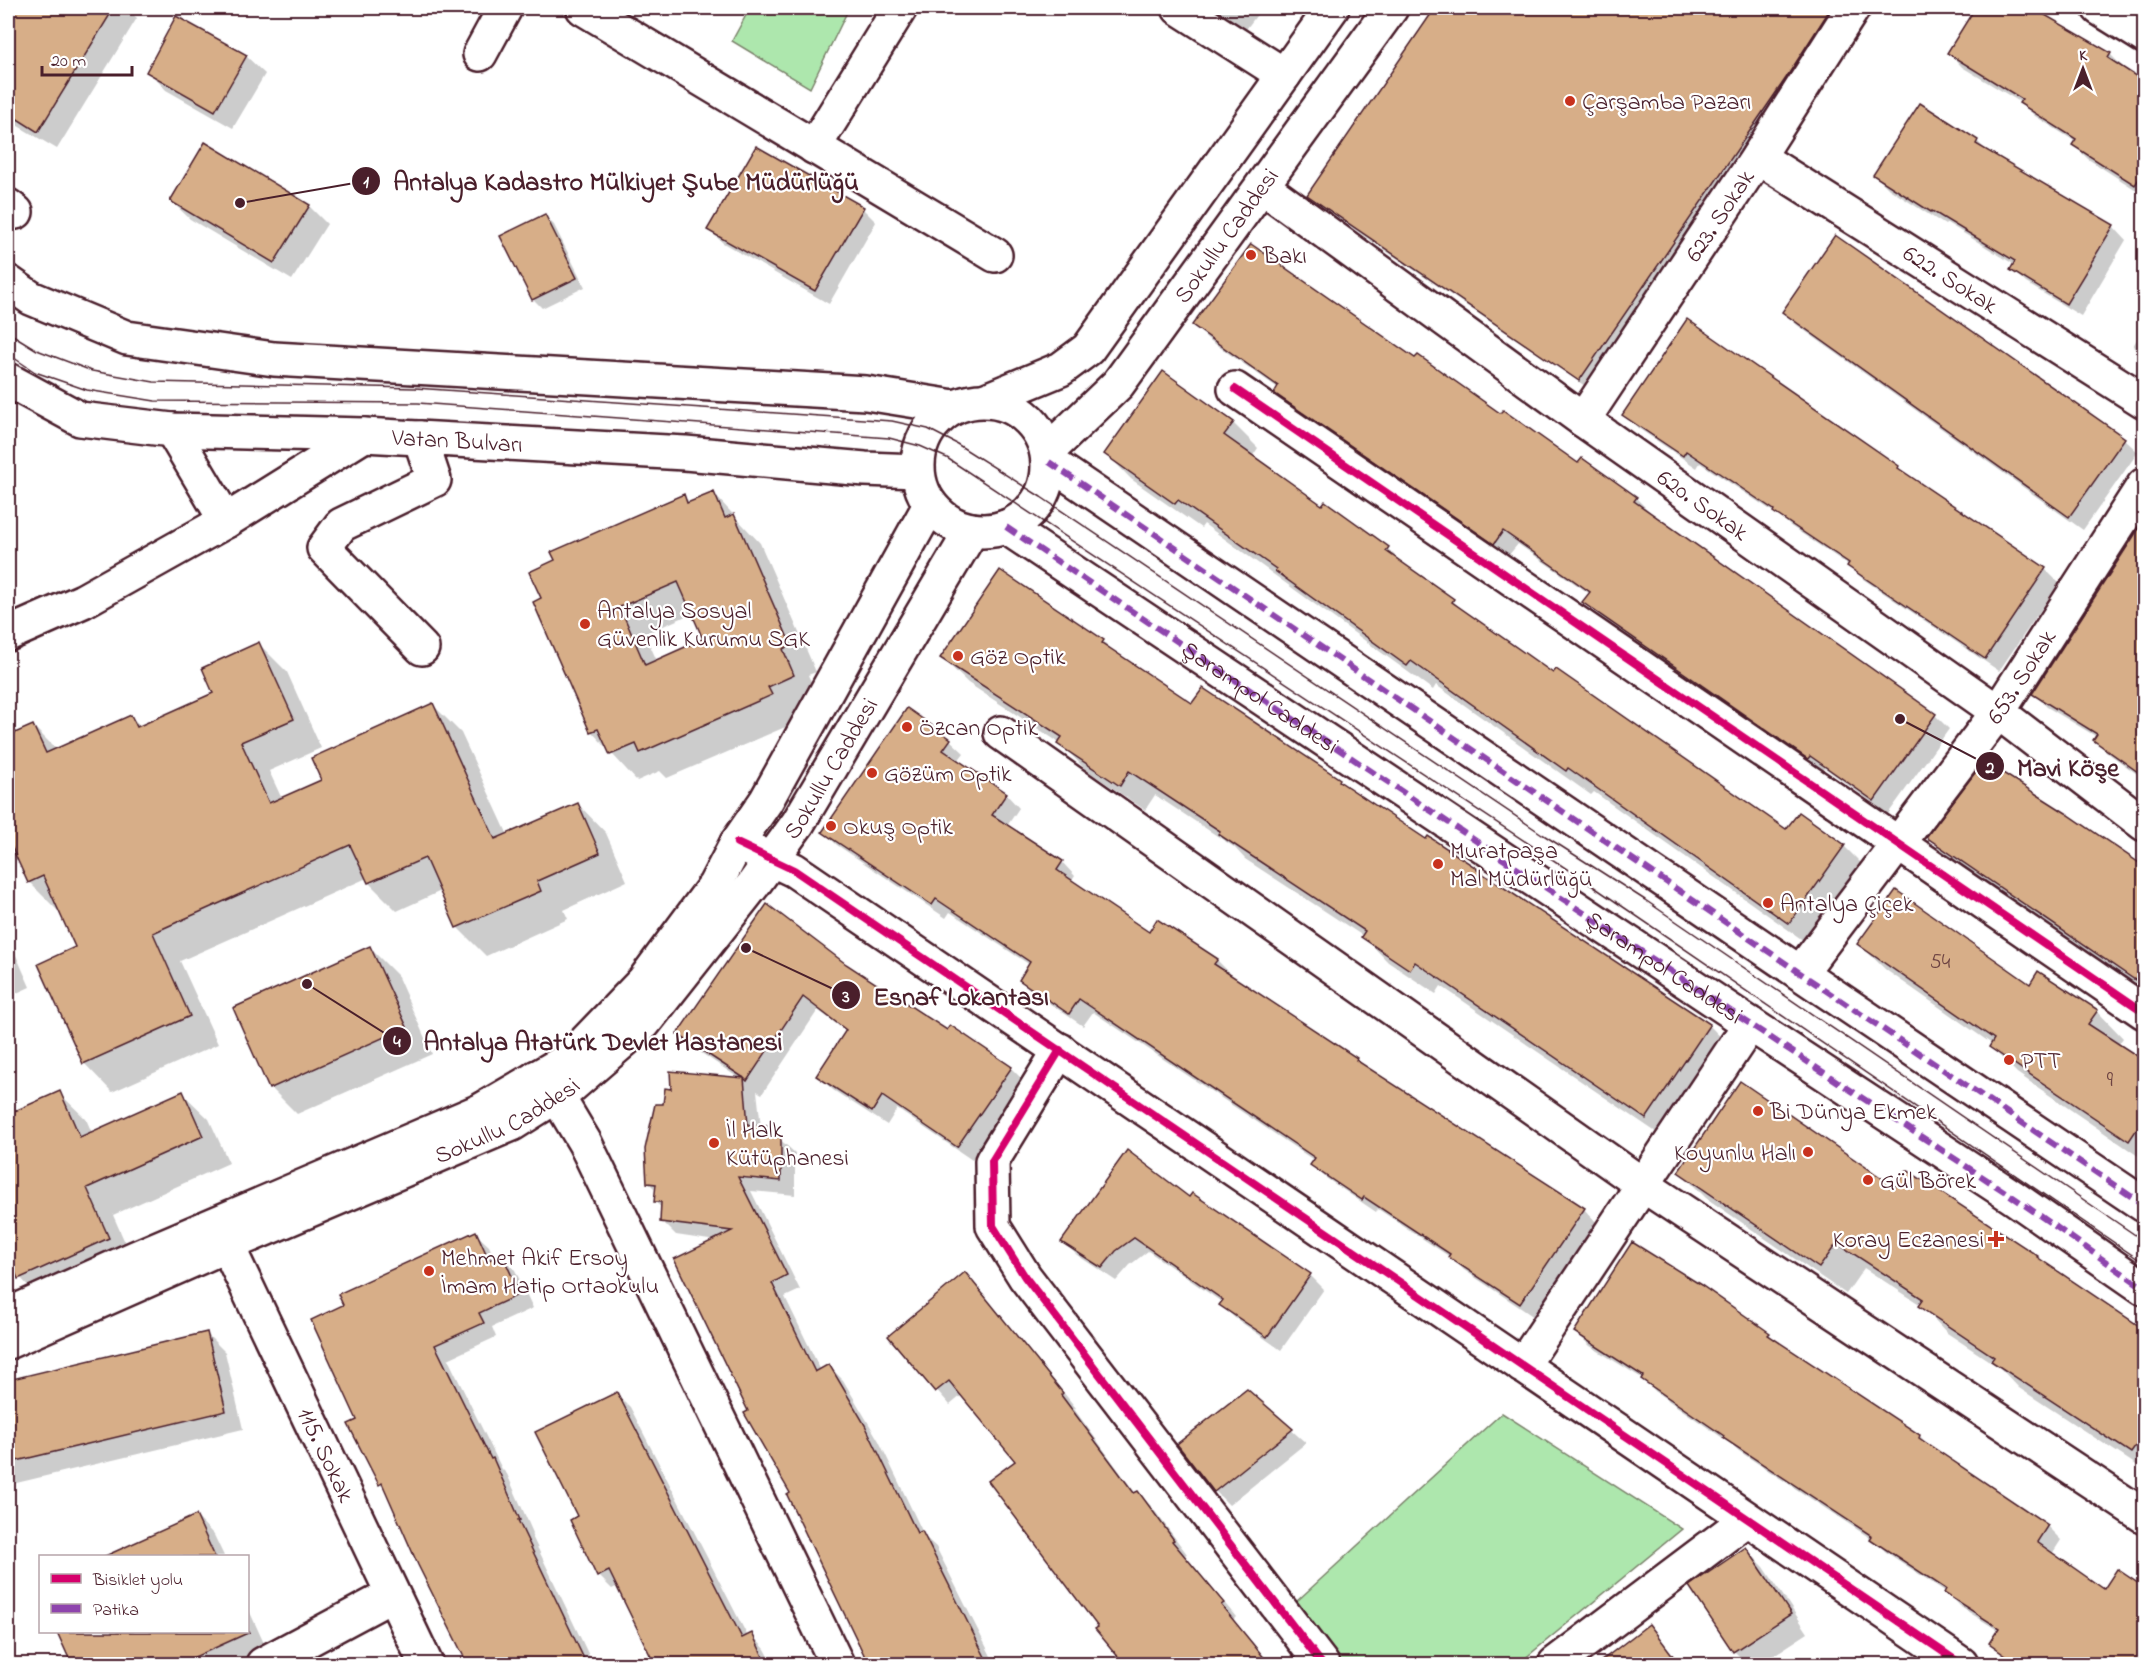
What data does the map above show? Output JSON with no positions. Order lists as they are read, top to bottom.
{
  "streets": {
    "street": [
      "623. Sokak",
      "Sokullu Caddesi",
      "622. Sokak",
      "Vatan Bulvarı",
      "620. Sokak",
      "653. Sokak",
      "Şarampol Caddesi",
      "115. Sokak"
    ]
  },
  "crossings": [
    ["623. Sokak", "622. Sokak"],
    ["623. Sokak", "620. Sokak"],
    ["Sokullu Caddesi", "Vatan Bulvarı"],
    ["Sokullu Caddesi", "620. Sokak"],
    ["Sokullu Caddesi", "Şarampol Caddesi"],
    ["Sokullu Caddesi", "115. Sokak"],
    ["Vatan Bulvarı", "Şarampol Caddesi"],
    ["620. Sokak", "653. Sokak"]
  ],
  "places": {
    "other": [
      "Çarşamba Pazarı",
      "Antalya Kadastro Mülkiyet Şube Müdürlüğü",
      "Bakı",
      "Antalya Sosyal Güvenlik Kurumu SGK",
      "Göz Optik",
      "Mavi Köşe",
      "Özcan Optik",
      "Gözüm Optik",
      "Okuş Optik",
      "Muratpaşa Mal Müdürlüğü",
      "Antalya Çiçek",
      "Esnaf Lokantası",
      "Antalya Atatürk Devlet Hastanesi",
      "PTT",
      "Bi Dünya Ekmek",
      "İl Halk Kütüphanesi",
      "Koyunlu Halı",
      "Gül Börek",
      "Mehmet Akif Ersoy İmam Hatip Ortaokulu"
    ],
    "health": ["Koray Eczanesi"]
  },
  "house_numbers": ["54", "9"],
  "legend": ["Bisiklet yolu", "Patika"],
  "scale_bar": "20 m",
  "north": "top"
}
